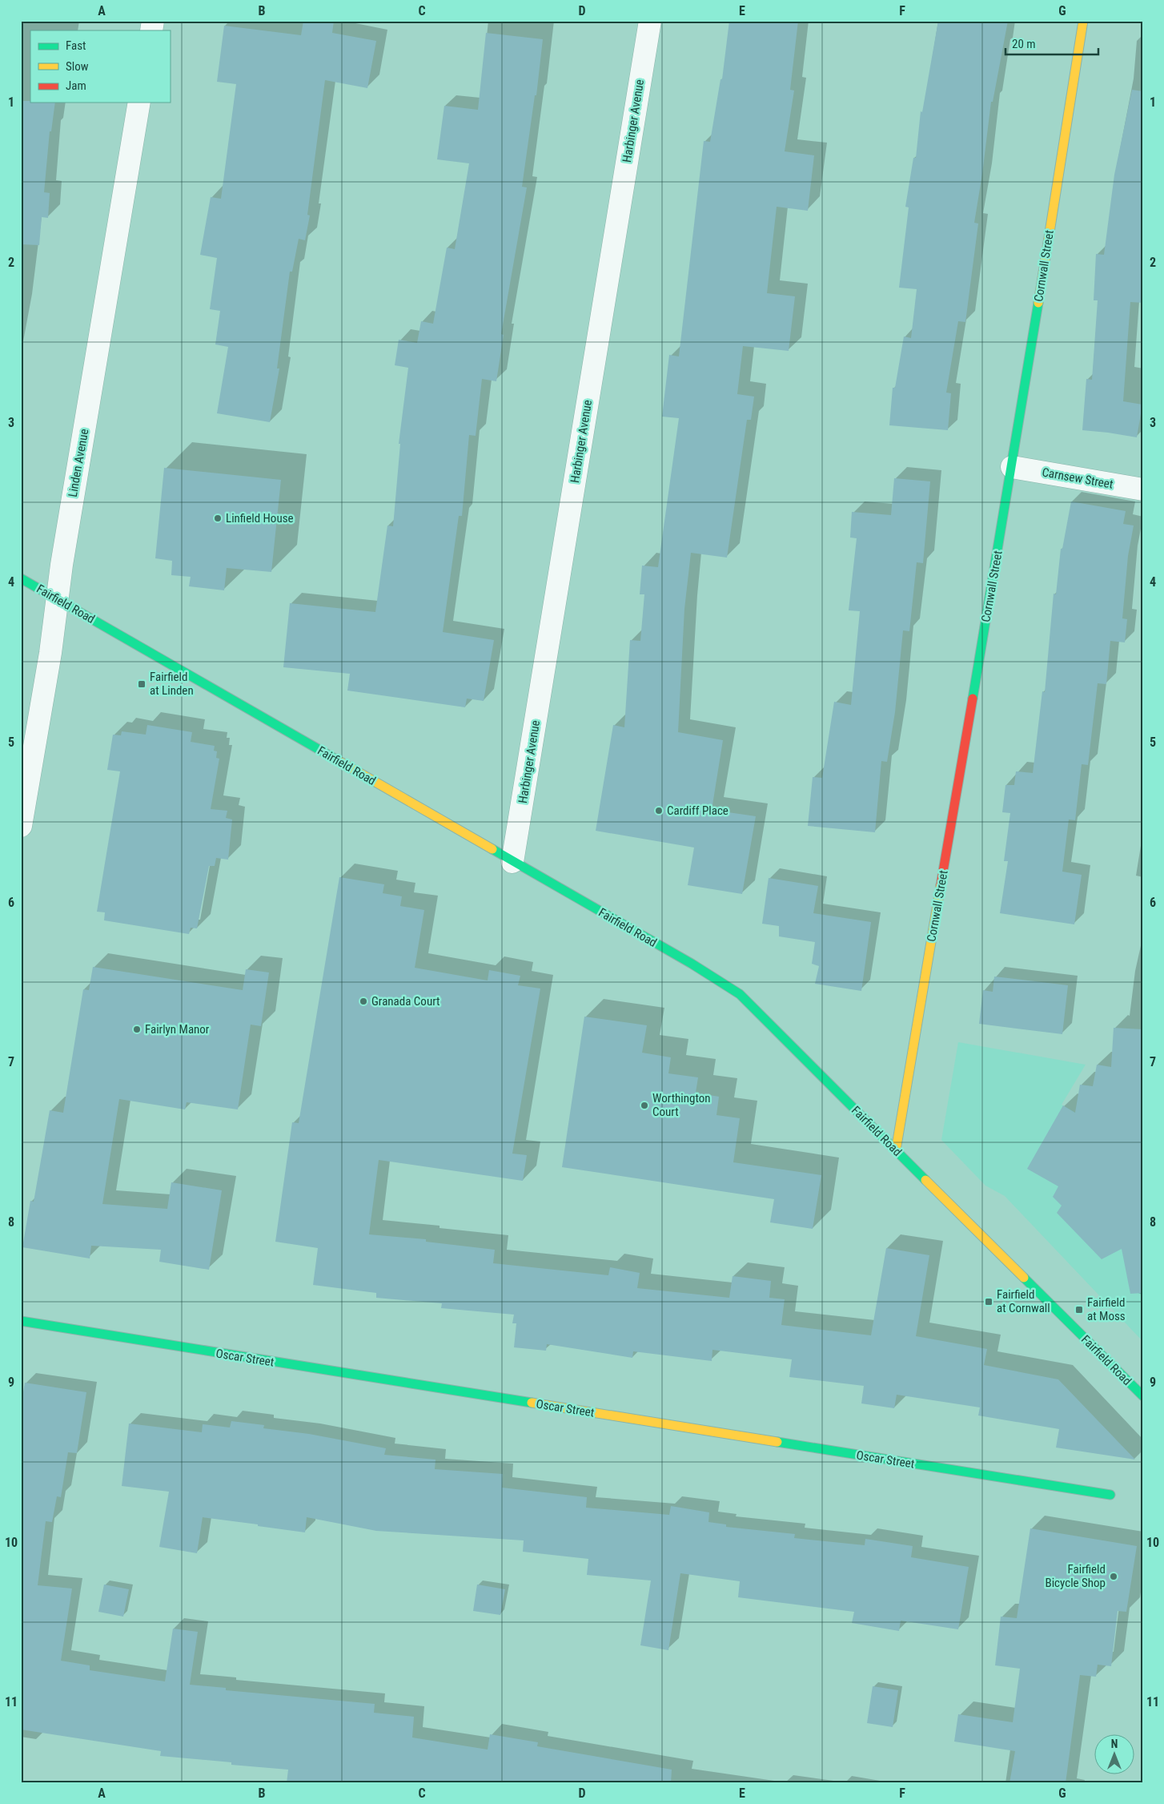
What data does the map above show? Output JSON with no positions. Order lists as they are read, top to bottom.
{
  "streets": {
    "street": [
      "Harbinger Avenue",
      "Cornwall Street",
      "Linden Avenue",
      "Carnsew Street",
      "Fairfield Road",
      "Oscar Street"
    ]
  },
  "crossings": [
    ["Harbinger Avenue", "Fairfield Road"],
    ["Cornwall Street", "Carnsew Street"],
    ["Cornwall Street", "Fairfield Road"],
    ["Linden Avenue", "Fairfield Road"]
  ],
  "places": {
    "other": [
      "Linfield House",
      "Cardiff Place",
      "Granada Court",
      "Fairlyn Manor",
      "Worthington Court",
      "Fairfield Bicycle Shop"
    ],
    "transit": ["Fairfield at Linden", "Fairfield at Cornwall", "Fairfield at Moss"]
  },
  "legend": ["Fast", "Slow", "Jam"],
  "scale_bar": "20 m",
  "north": "top",
  "grid": {
    "columns": [
      "A",
      "B",
      "C",
      "D",
      "E",
      "F",
      "G"
    ],
    "rows": [
      "1",
      "2",
      "3",
      "4",
      "5",
      "6",
      "7",
      "8",
      "9",
      "10",
      "11"
    ]
  }
}
